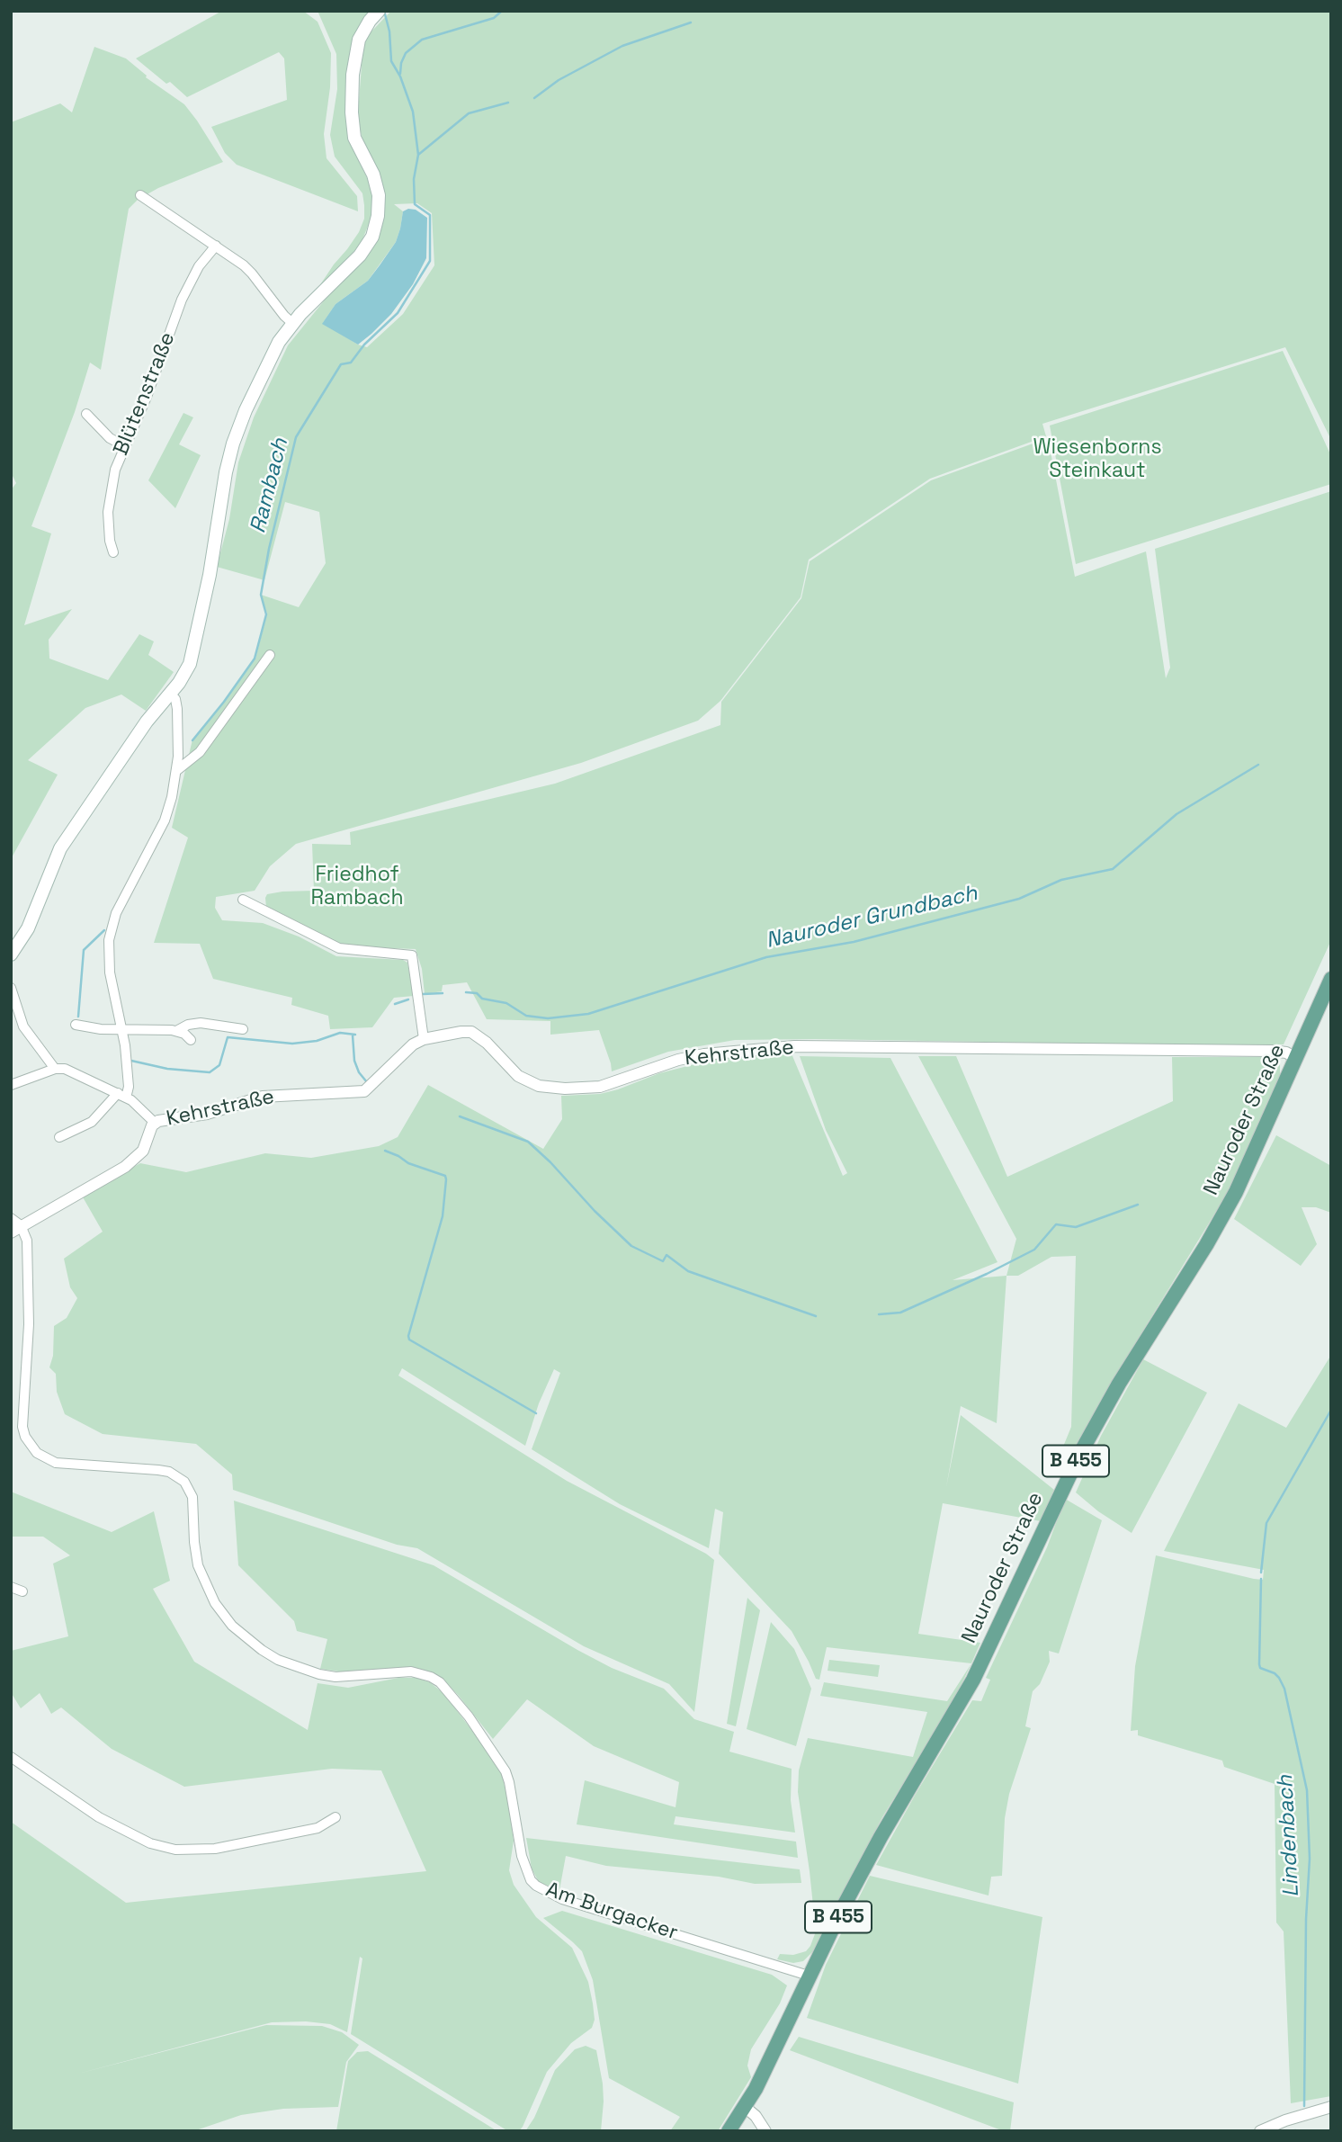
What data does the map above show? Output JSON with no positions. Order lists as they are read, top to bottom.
{
  "streets": {
    "main road": ["Nauroder Straße", "B 455"],
    "street": ["Blütenstraße", "Kehrstraße", "Am Burgacker"]
  },
  "crossings": [
    ["Kehrstraße", "Nauroder Straße"],
    ["Nauroder Straße", "B 455"],
    ["Nauroder Straße", "Am Burgacker"]
  ],
  "water": ["Rambach", "Nauroder Grundbach", "Lindenbach"],
  "parks": ["Wiesenborns Steinkaut", "Friedhof Rambach"]
}
